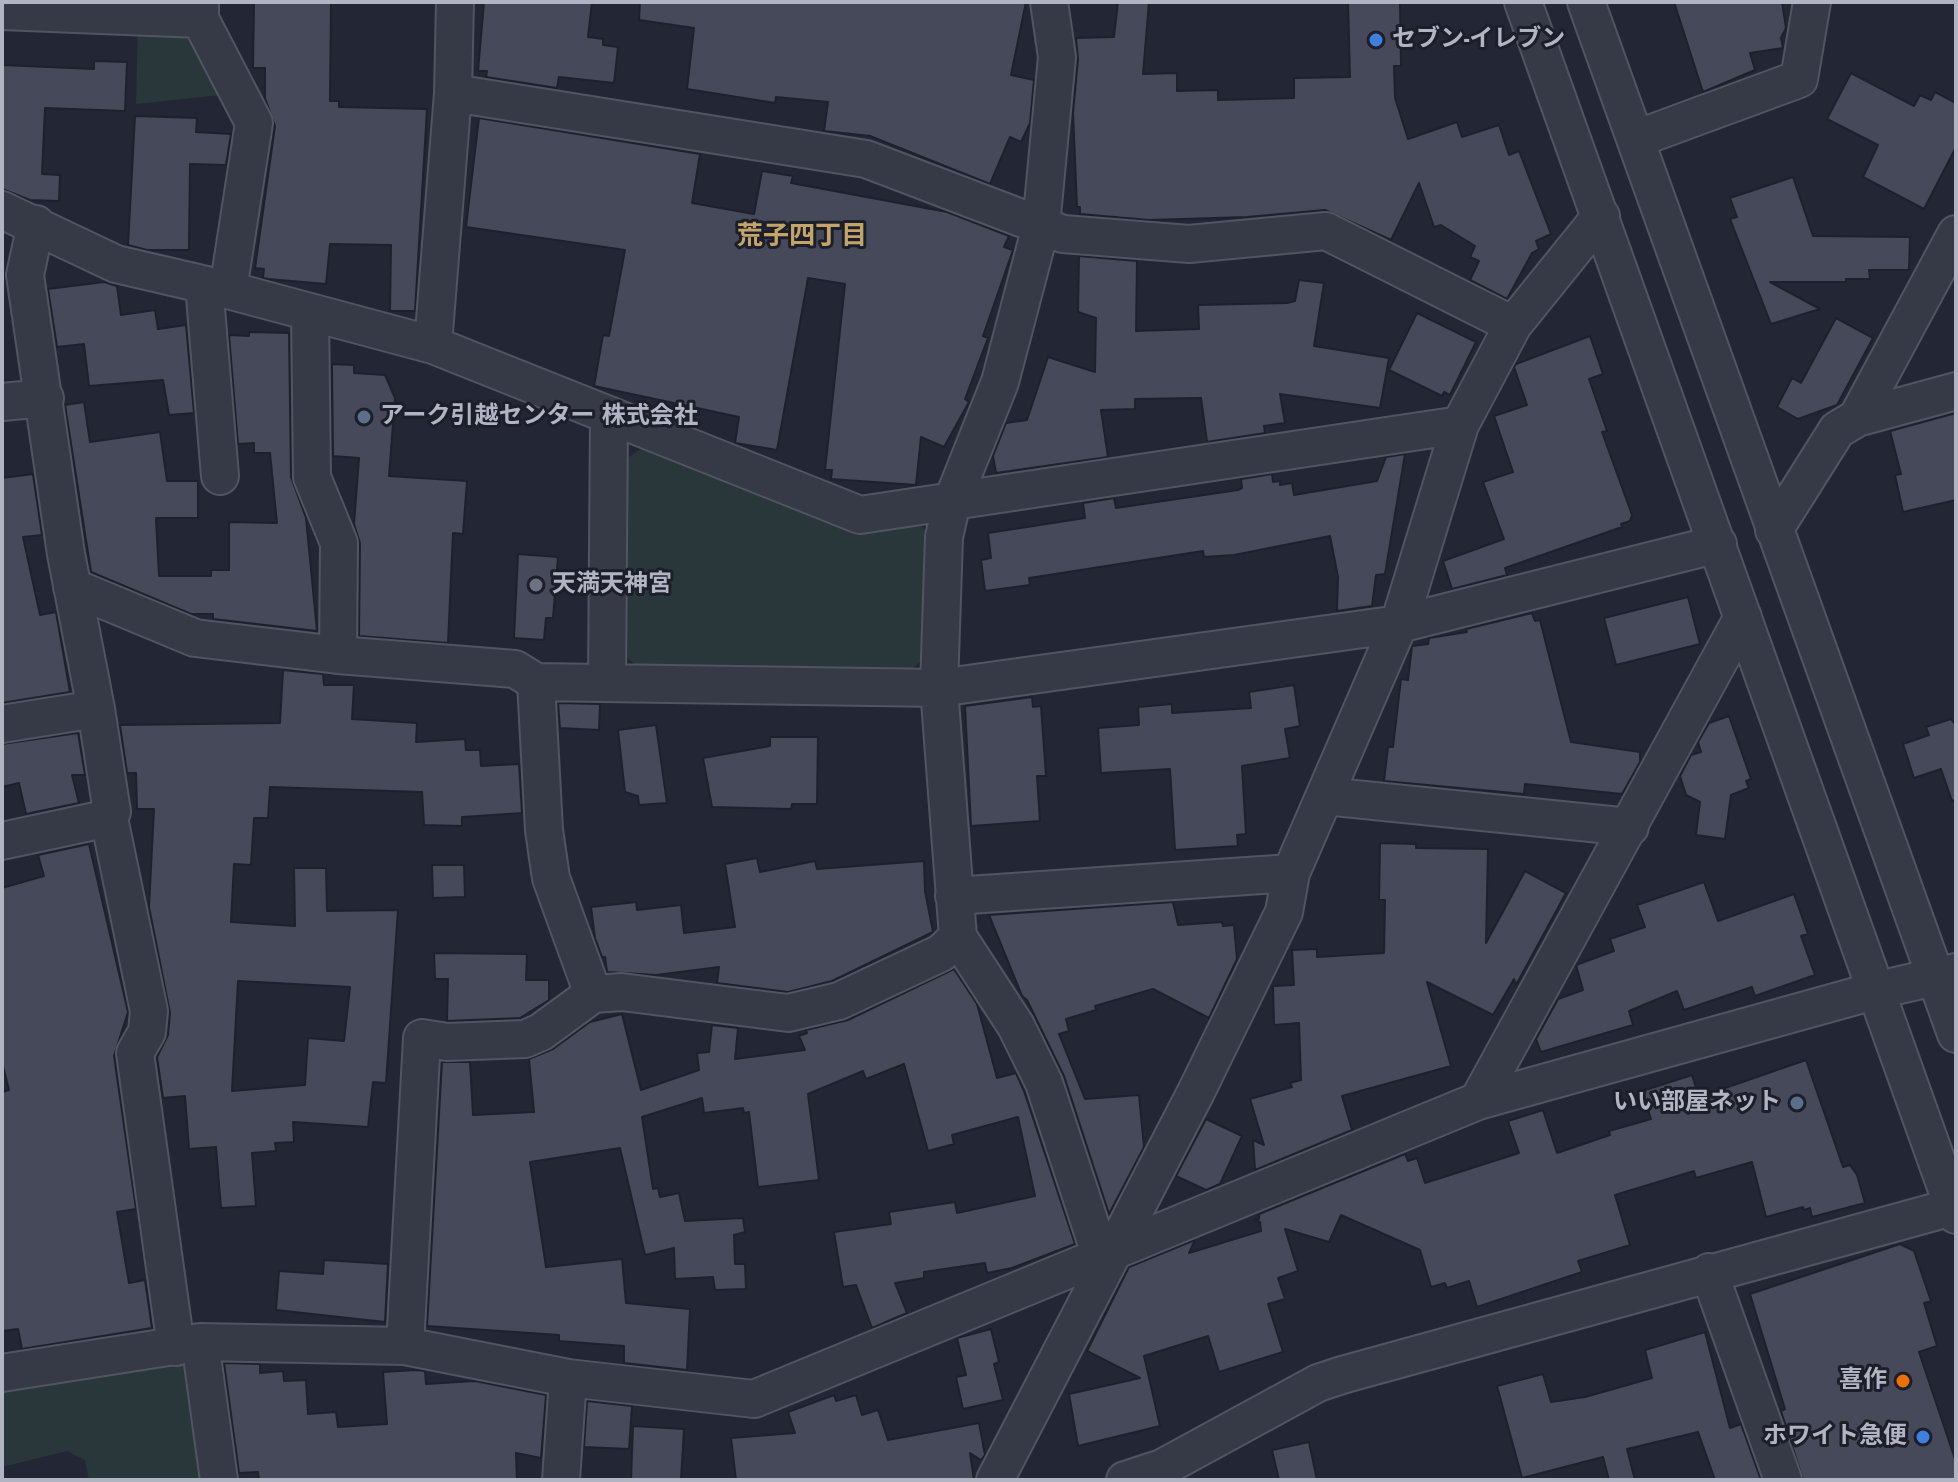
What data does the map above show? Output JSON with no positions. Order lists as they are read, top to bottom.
{
  "districts": ["荒子四丁目"],
  "places": [
    "セブン-イレブン",
    "アーク引越センター 株式会社",
    "天満天神宮",
    "いい部屋ネット",
    "喜作",
    "ホワイト急便"
  ]
}
